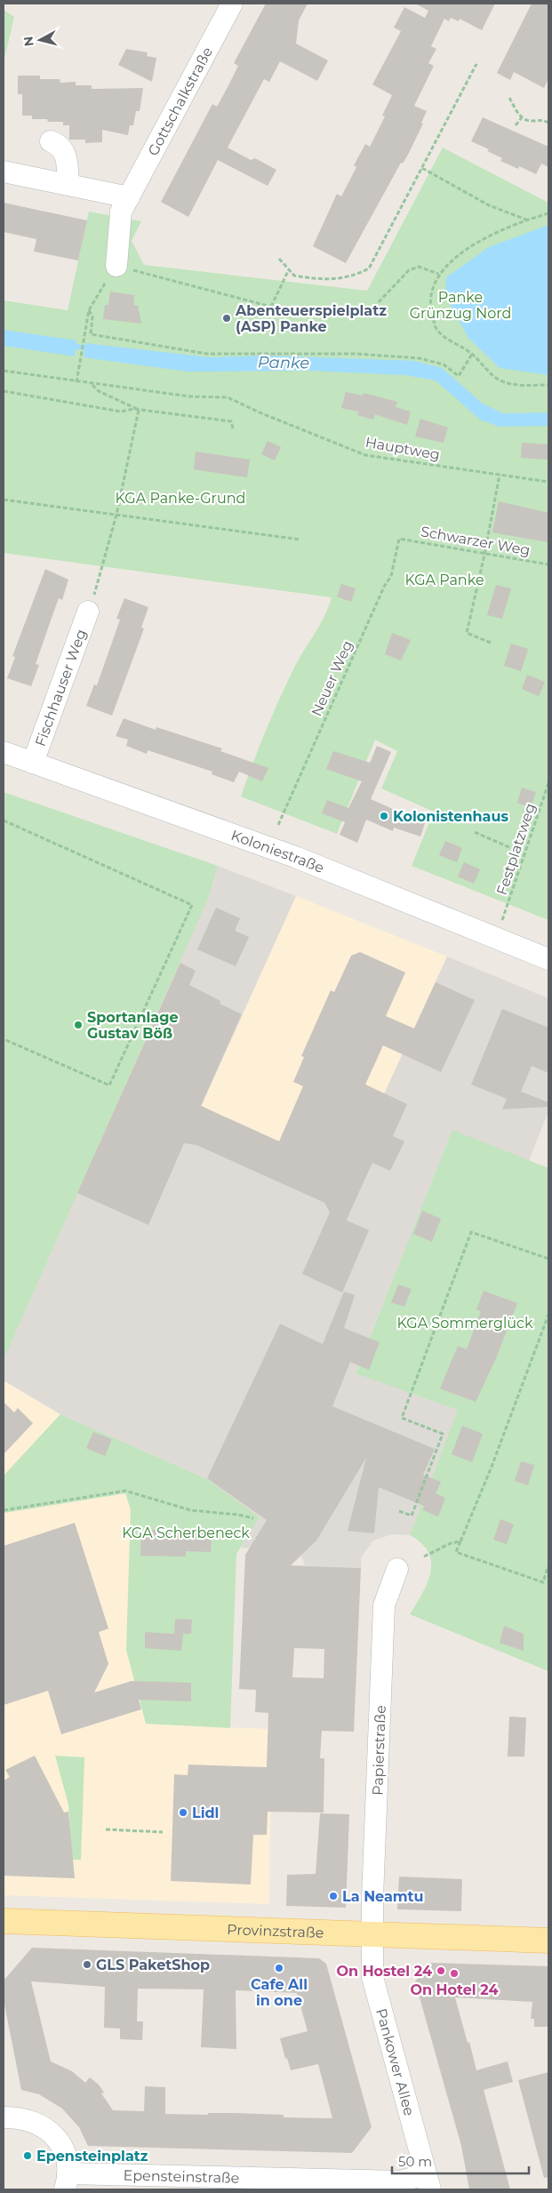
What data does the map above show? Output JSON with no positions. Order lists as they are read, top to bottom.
{
  "streets": {
    "main road": ["Provinzstraße"],
    "street": [
      "Gottschalkstraße",
      "Fischhauser Weg",
      "Koloniestraße",
      "Papierstraße",
      "Pankower Allee",
      "Epensteinstraße"
    ],
    "path": [
      "Hauptweg",
      "Schwarzer Weg",
      "Neuer Weg",
      "Festplatzweg"
    ]
  },
  "crossings": [
    ["Schwarzer Weg", "Neuer Weg"],
    ["Fischhauser Weg", "Koloniestraße"],
    ["Papierstraße", "Provinzstraße"],
    ["Papierstraße", "Pankower Allee"],
    ["Provinzstraße", "Pankower Allee"],
    ["Pankower Allee", "Epensteinstraße"]
  ],
  "water": ["Panke"],
  "parks": [
    "Panke Grünzug Nord",
    "KGA Panke-Grund",
    "KGA Panke",
    "KGA Sommerglück",
    "KGA Scherbeneck"
  ],
  "places": [
    "Abenteuerspielplatz (ASP) Panke",
    "Kolonistenhaus",
    "Sportanlage Gustav Böß",
    "Lidl",
    "La Neamtu",
    "GLS PaketShop",
    "Cafe All in one",
    "On Hostel 24",
    "On Hotel 24",
    "Epensteinplatz"
  ],
  "scale_bar": "50 m",
  "north": "left"
}
